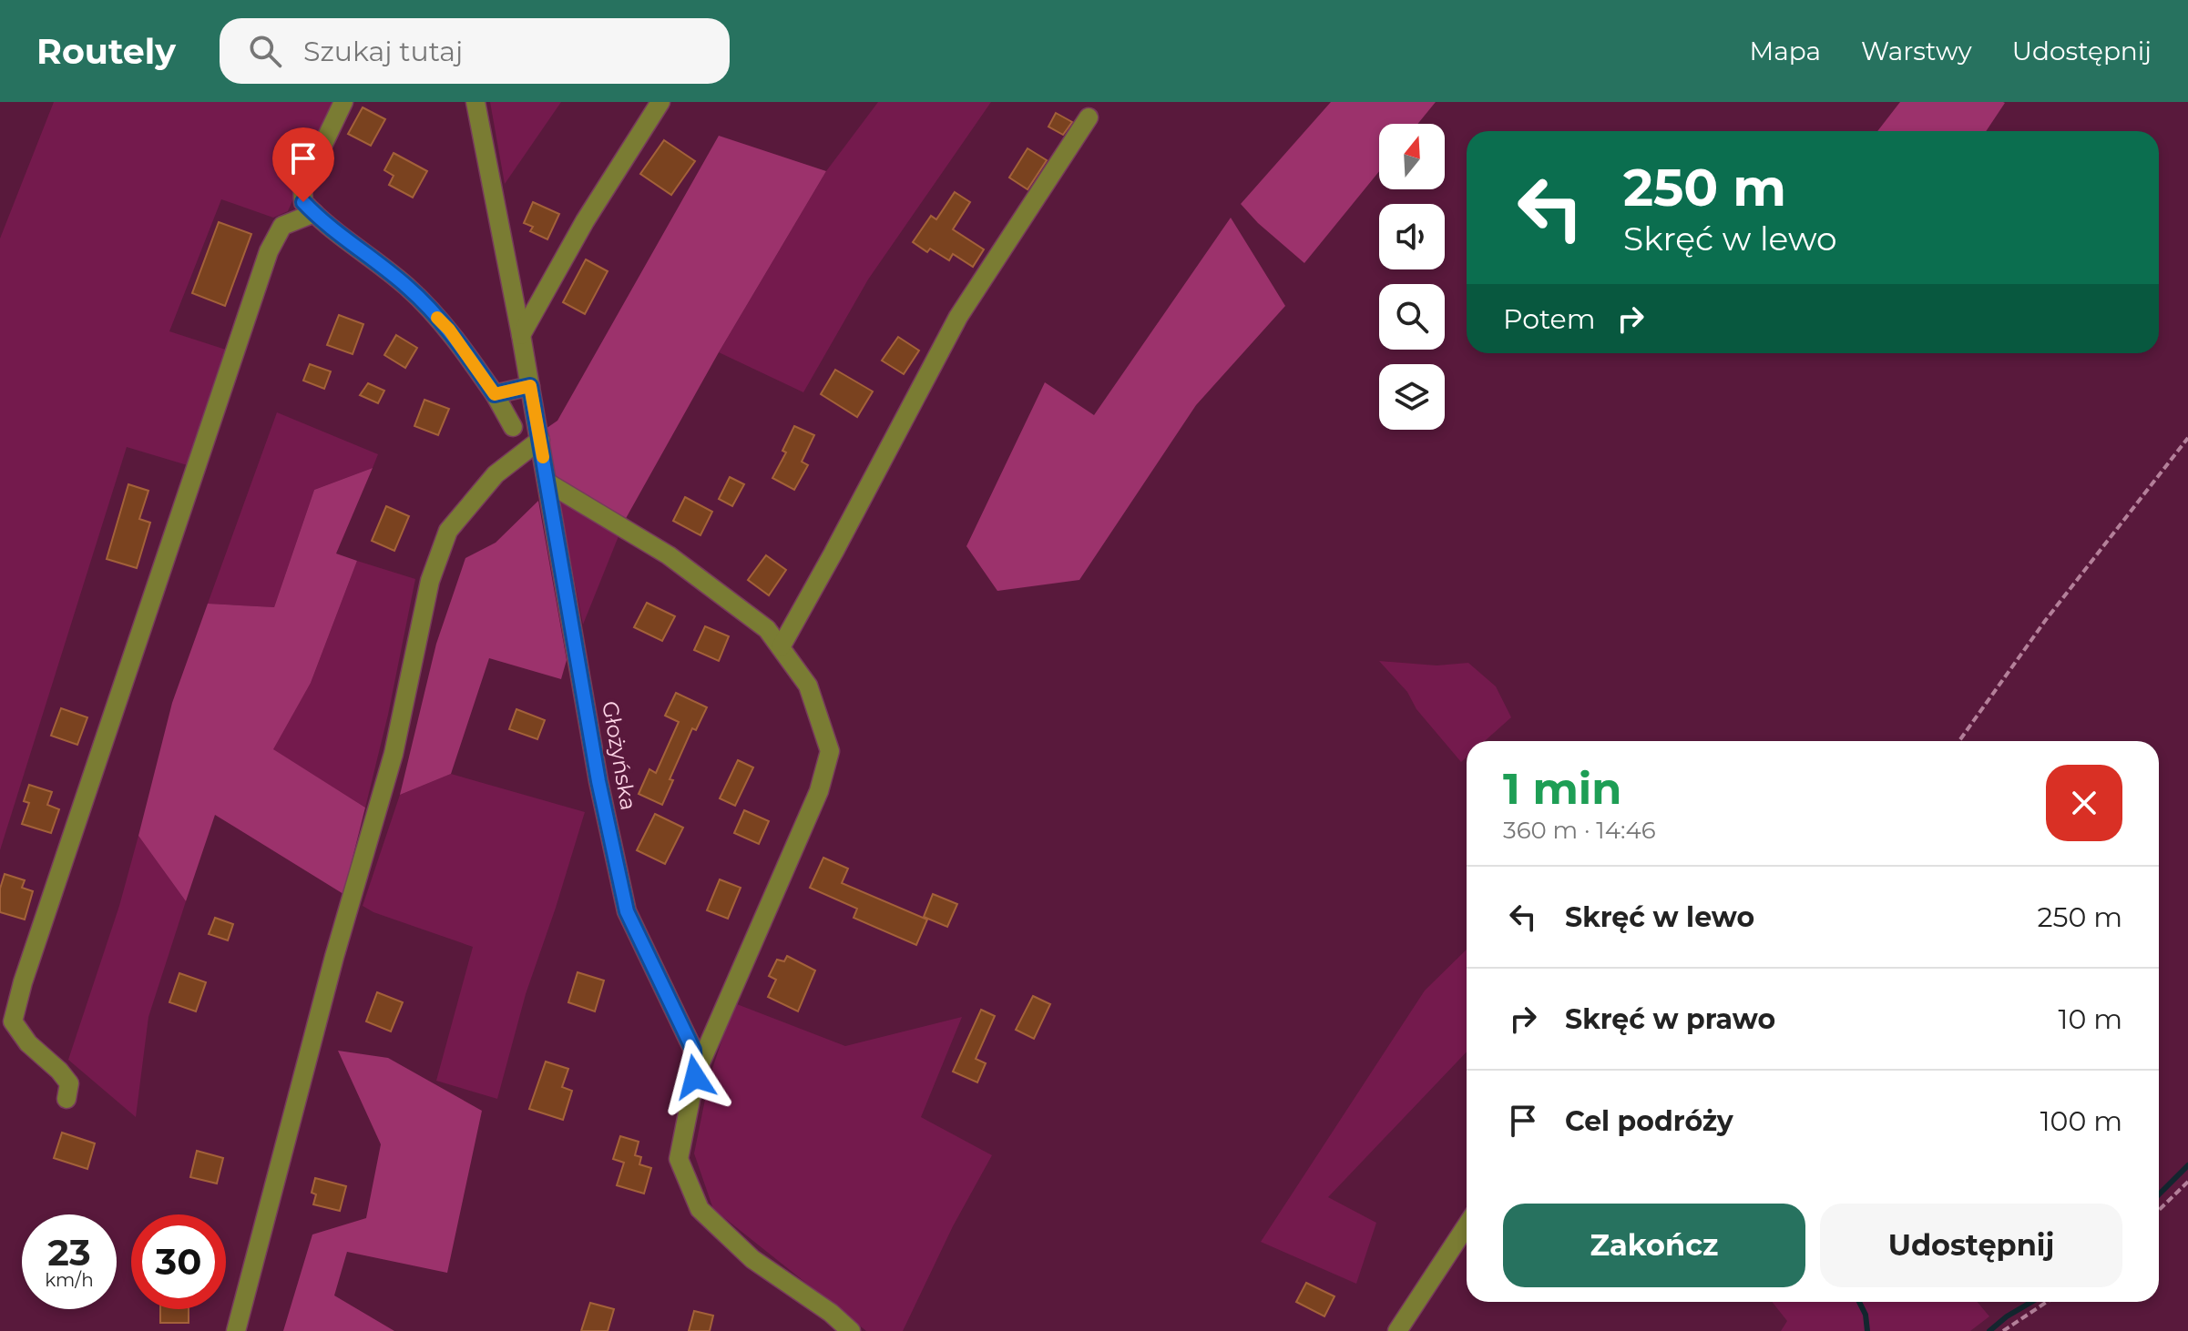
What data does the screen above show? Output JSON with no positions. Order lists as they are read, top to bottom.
{
  "streets": {
    "street": ["Głożyńska"]
  },
  "north": "top",
  "page": {
    "header": "Routely",
    "search": "Szukaj tutaj",
    "nav": ["Mapa", "Warstwy", "Udostępnij"],
    "turn": ["250 m", "Skręć w lewo"],
    "then": "Potem",
    "heading": ["1 min", "360 m · 14:46"],
    "list": [
      {
        "name": "Skręć w lewo",
        "value": "250 m"
      },
      {
        "name": "Skręć w prawo",
        "value": "10 m"
      },
      {
        "name": "Cel podróży",
        "value": "100 m"
      }
    ],
    "buttons": ["Zakończ", "Udostępnij"],
    "speed": "23 km/h",
    "limit": "30"
  }
}
